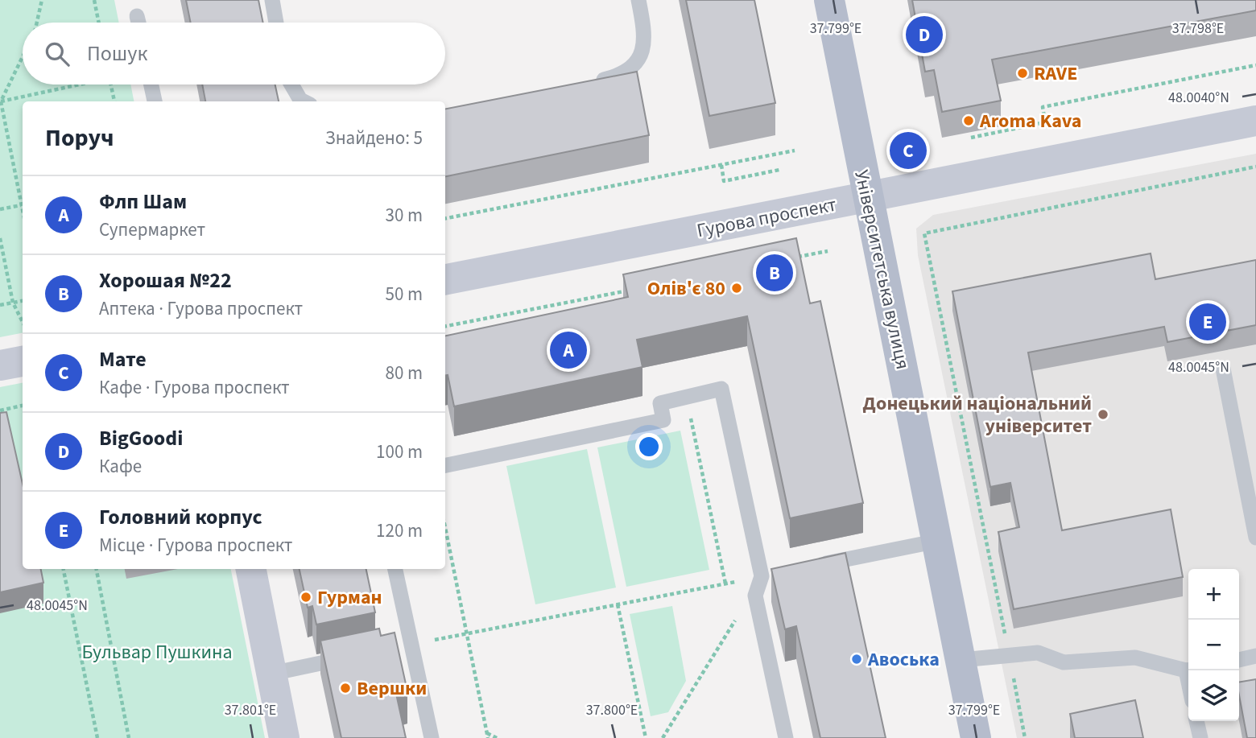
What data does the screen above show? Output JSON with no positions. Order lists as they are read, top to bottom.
{
  "streets": {
    "main road": ["Університетська вулиця"],
    "street": ["Гурова проспект"]
  },
  "crossings": [
    ["Гурова проспект", "Університетська вулиця"]
  ],
  "parks": ["Бульвар Пушкина"],
  "places": [
    "RAVE",
    "Aroma Kava",
    "Олів'є 80",
    "Донецький національний університет",
    "Гурман",
    "Авоська",
    "Вершки"
  ],
  "page": {
    "pins": [
      "D",
      "C",
      "B",
      "E",
      "A"
    ],
    "search": "Пошук",
    "heading": ["Поруч", "Знайдено: 5"],
    "list": [
      {
        "mark": "A",
        "name": "Флп Шам",
        "note": "Супермаркет",
        "value": "30 m"
      },
      {
        "mark": "B",
        "name": "Хорошая №22",
        "note": "Аптека · Гурова проспект",
        "value": "50 m"
      },
      {
        "mark": "C",
        "name": "Мате",
        "note": "Кафе · Гурова проспект",
        "value": "80 m"
      },
      {
        "mark": "D",
        "name": "BigGoodi",
        "note": "Кафе",
        "value": "100 m"
      },
      {
        "mark": "E",
        "name": "Головний корпус",
        "note": "Місце · Гурова проспект",
        "value": "120 m"
      }
    ],
    "map_buttons": ["+", "−"]
  },
  "coordinates": [
    "37.799°E",
    "37.798°E",
    "48.0040°N",
    "48.0045°N",
    "37.801°E",
    "37.800°E"
  ]
}
